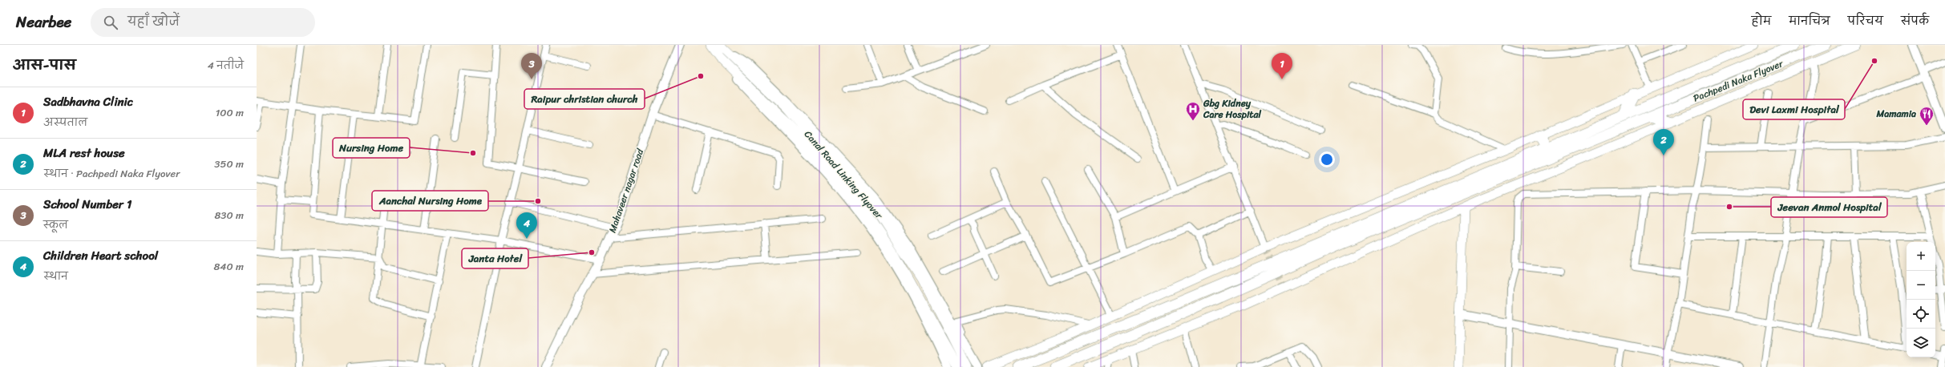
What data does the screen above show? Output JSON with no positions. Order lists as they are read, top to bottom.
{
  "streets": {
    "highway": ["Pachpedi Naka Flyover"],
    "main road": ["Canal Road Linking Flyover"],
    "street": ["Mahaveer nagar road"]
  },
  "places": {
    "other": [
      "Devi Laxmi Hospital",
      "Raipur christian church",
      "Nursing Home",
      "Aanchal Nursing Home",
      "Jeevan Anmol Hospital",
      "Janta Hotel"
    ],
    "hospital": ["Gbg Kidney Care Hospital"],
    "restaurant": ["Mamamia"]
  },
  "page": {
    "header": "Nearbee",
    "search": "यहाँ खोजें",
    "nav": [
      "होम",
      "मानचित्र",
      "परिचय",
      "संपर्क"
    ],
    "heading": ["आस-पास", "4 नतीजे"],
    "pins": [
      "1",
      "3",
      "2",
      "4"
    ],
    "list": [
      {
        "mark": "1",
        "name": "Sadbhavna Clinic",
        "note": "अस्पताल",
        "value": "100 m"
      },
      {
        "mark": "2",
        "name": "MLA rest house",
        "note": "स्थान · Pachpedi Naka Flyover",
        "value": "350 m"
      },
      {
        "mark": "3",
        "name": "School Number 1",
        "note": "स्कूल",
        "value": "830 m"
      },
      {
        "mark": "4",
        "name": "Children Heart school",
        "note": "स्थान",
        "value": "840 m"
      }
    ],
    "map_buttons": ["+", "−"]
  }
}
